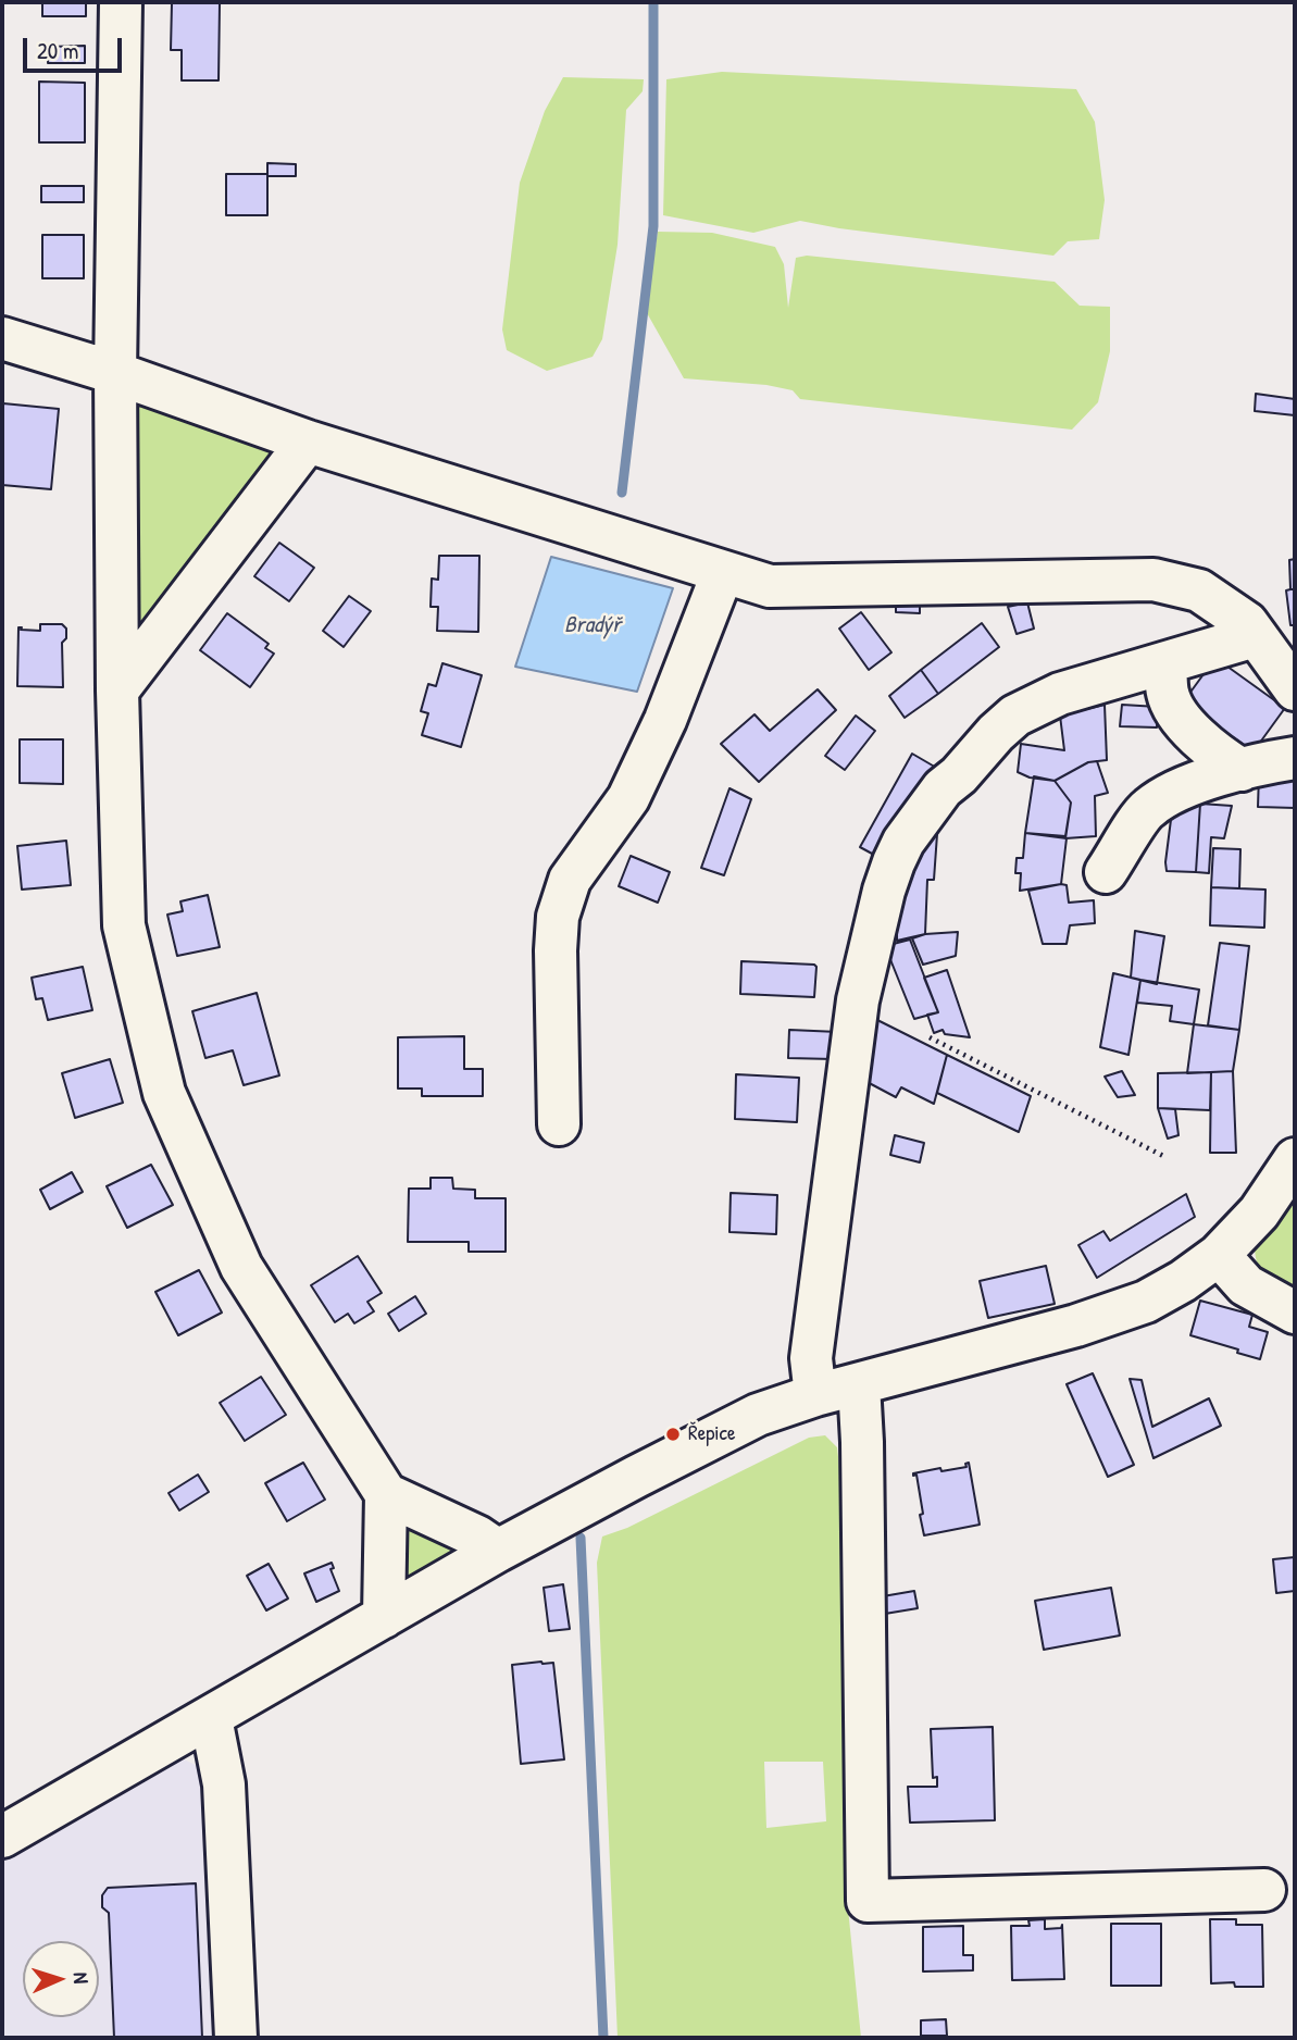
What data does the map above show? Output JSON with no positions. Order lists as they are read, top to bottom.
{
  "water": ["Bradýř"],
  "places": ["Řepice"],
  "scale_bar": "20 m",
  "north": "right"
}
